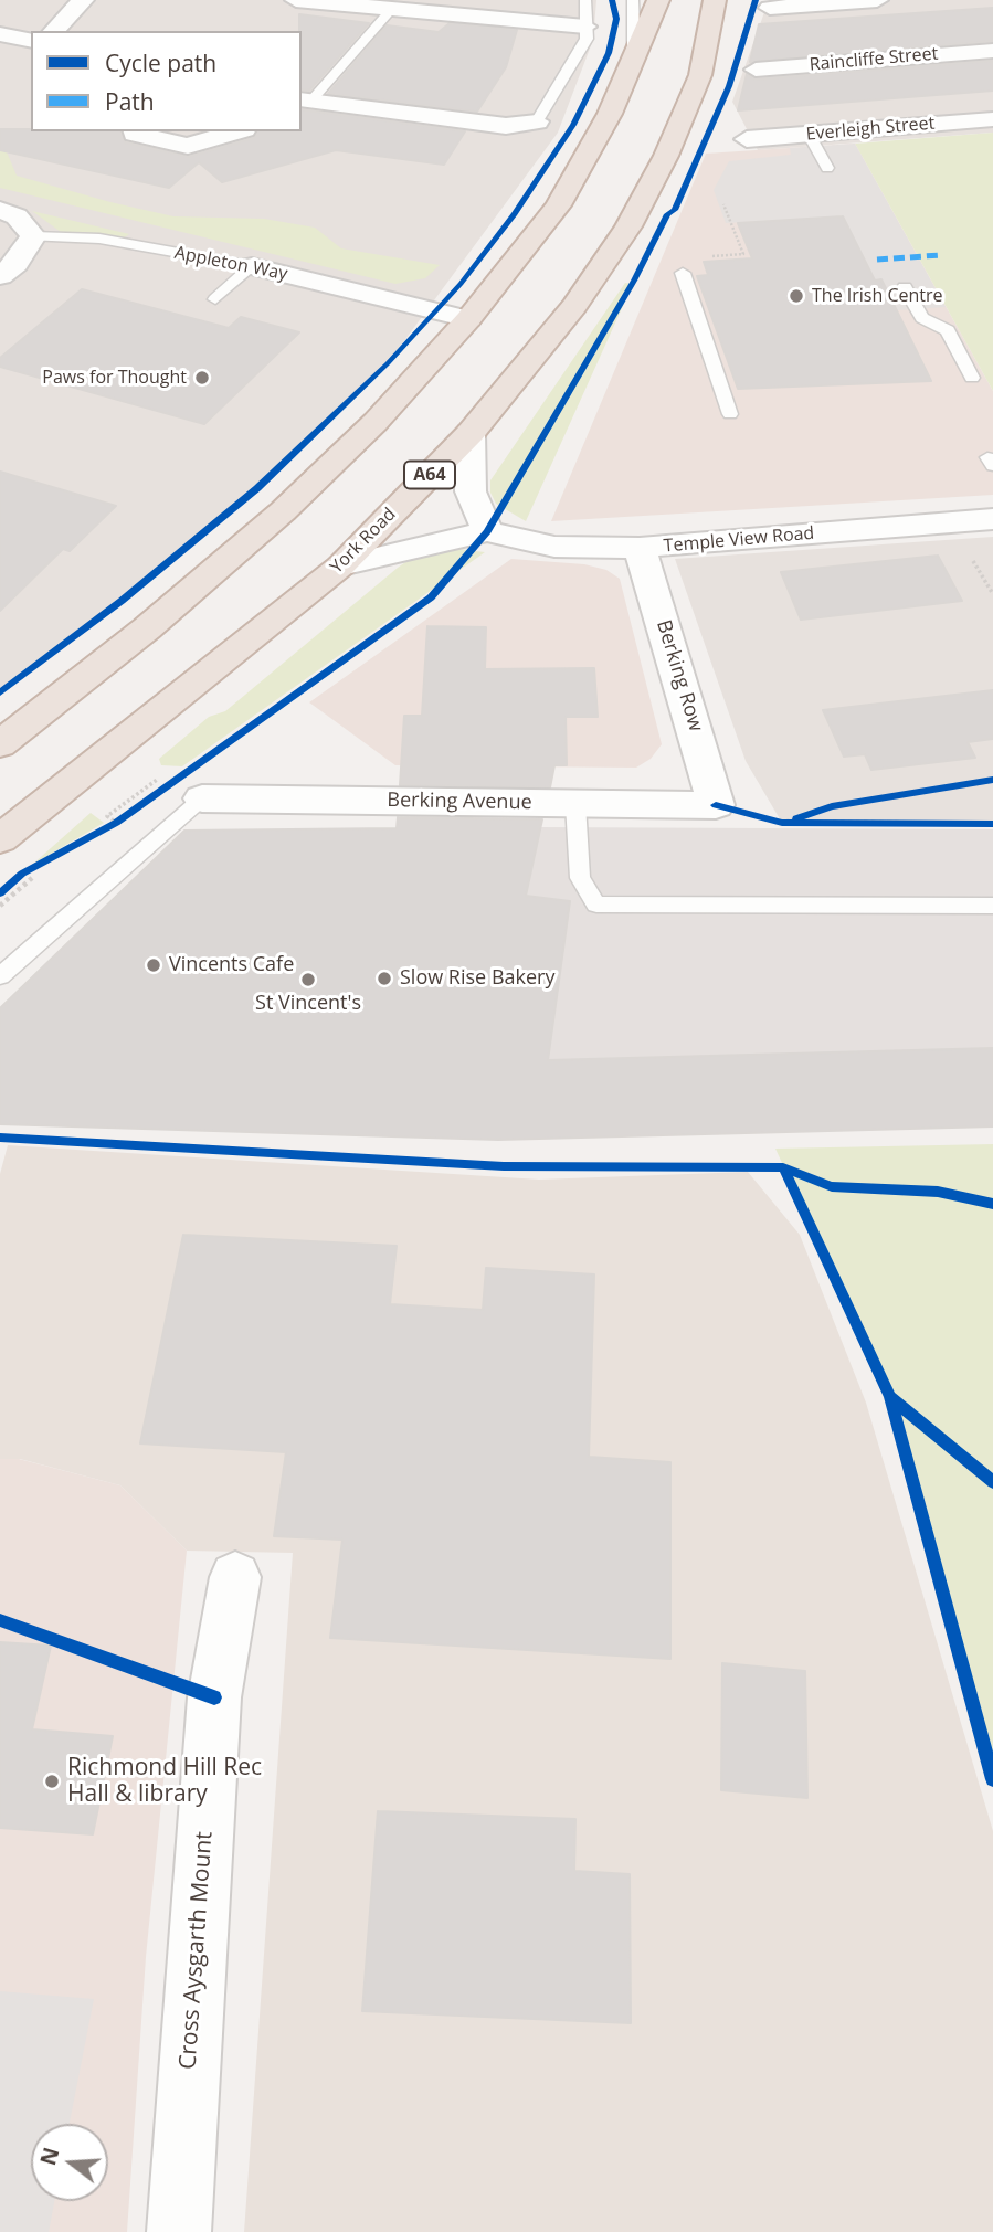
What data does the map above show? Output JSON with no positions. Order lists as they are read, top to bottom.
{
  "streets": {
    "highway": ["A64", "York Road"],
    "street": [
      "Raincliffe Street",
      "Everleigh Street",
      "Appleton Way",
      "Temple View Road",
      "Berking Row",
      "Berking Avenue",
      "Cross Aysgarth Mount"
    ]
  },
  "crossings": [
    ["Temple View Road", "York Road"],
    ["Temple View Road", "Berking Row"],
    ["Berking Row", "Berking Avenue"]
  ],
  "places": [
    "The Irish Centre",
    "Paws for Thought",
    "Vincents Cafe",
    "Slow Rise Bakery",
    "St Vincent's",
    "Richmond Hill Rec Hall & library"
  ],
  "legend": ["Cycle path", "Path"],
  "north": "left"
}
